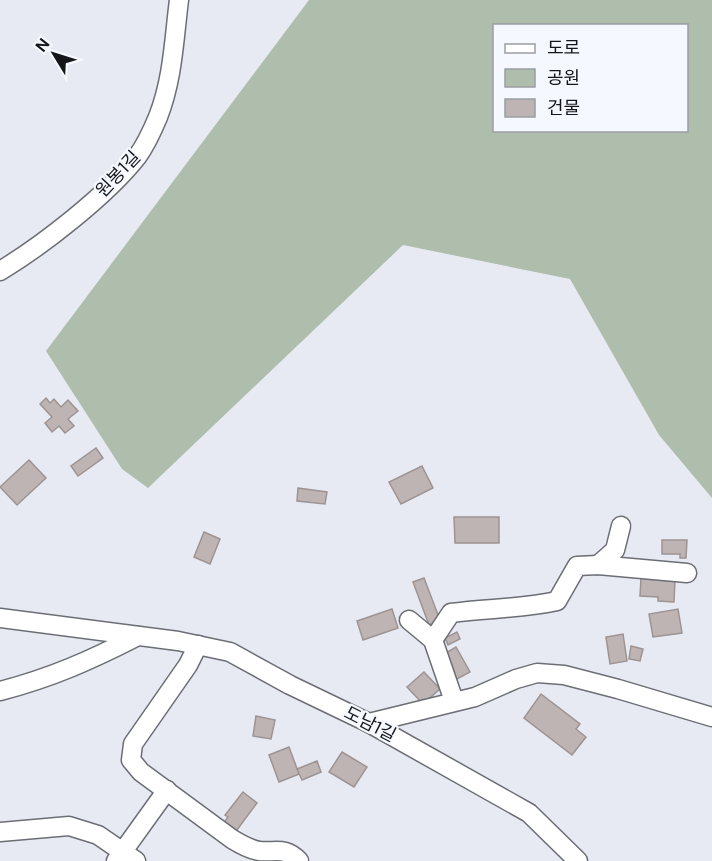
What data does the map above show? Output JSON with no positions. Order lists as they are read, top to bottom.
{
  "streets": {
    "street": ["원봉1길", "도남1길"]
  },
  "legend": ["도로", "공원", "건물"],
  "north": "top left"
}
